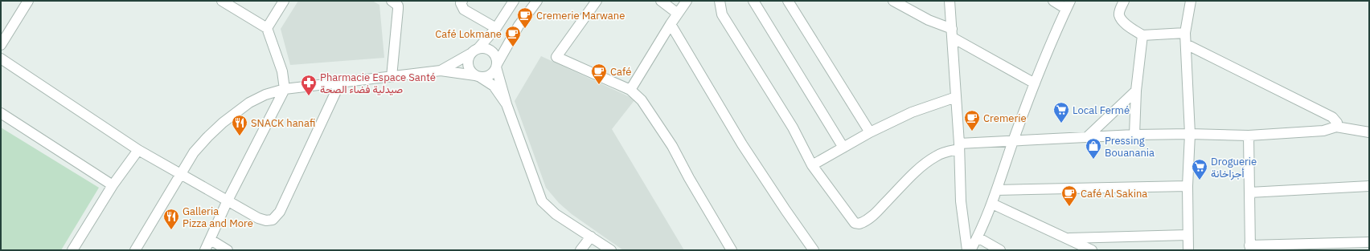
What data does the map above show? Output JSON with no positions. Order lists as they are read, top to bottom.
{
  "places": {
    "cafe": [
      "Cremerie Marwane",
      "Café Lokmane",
      "Café",
      "Cremerie",
      "Café Al Sakina"
    ],
    "pharmacy": ["Pharmacie Espace Santé صيدلية فضاء الصحة"],
    "supermarket": ["Local Fermé", "Droguerie أجزاخانة"],
    "restaurant": ["SNACK hanafi", "Galleria Pizza and More"],
    "shop": ["Pressing Bouanania"]
  }
}
